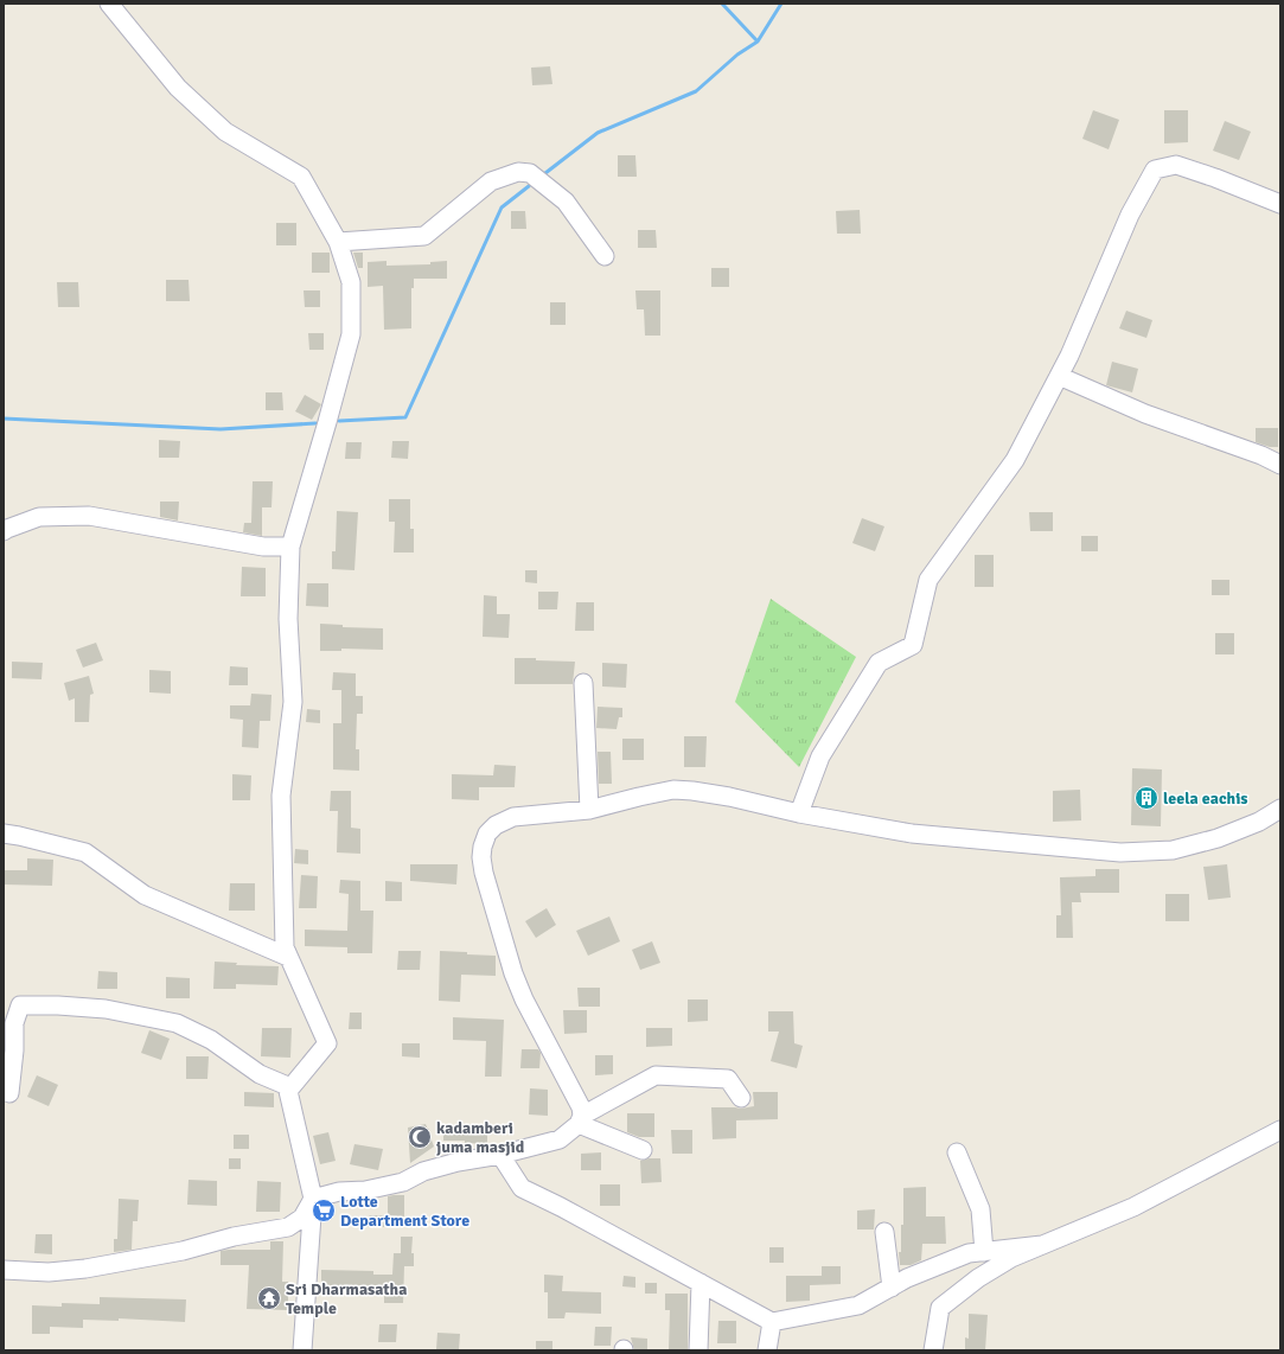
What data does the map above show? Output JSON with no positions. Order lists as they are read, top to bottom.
{
  "places": {
    "building": ["leela eachis"],
    "mosque": ["kadamberi juma masjid"],
    "supermarket": ["Lotte Department Store"],
    "temple": ["Sri Dharmasatha Temple"]
  }
}
